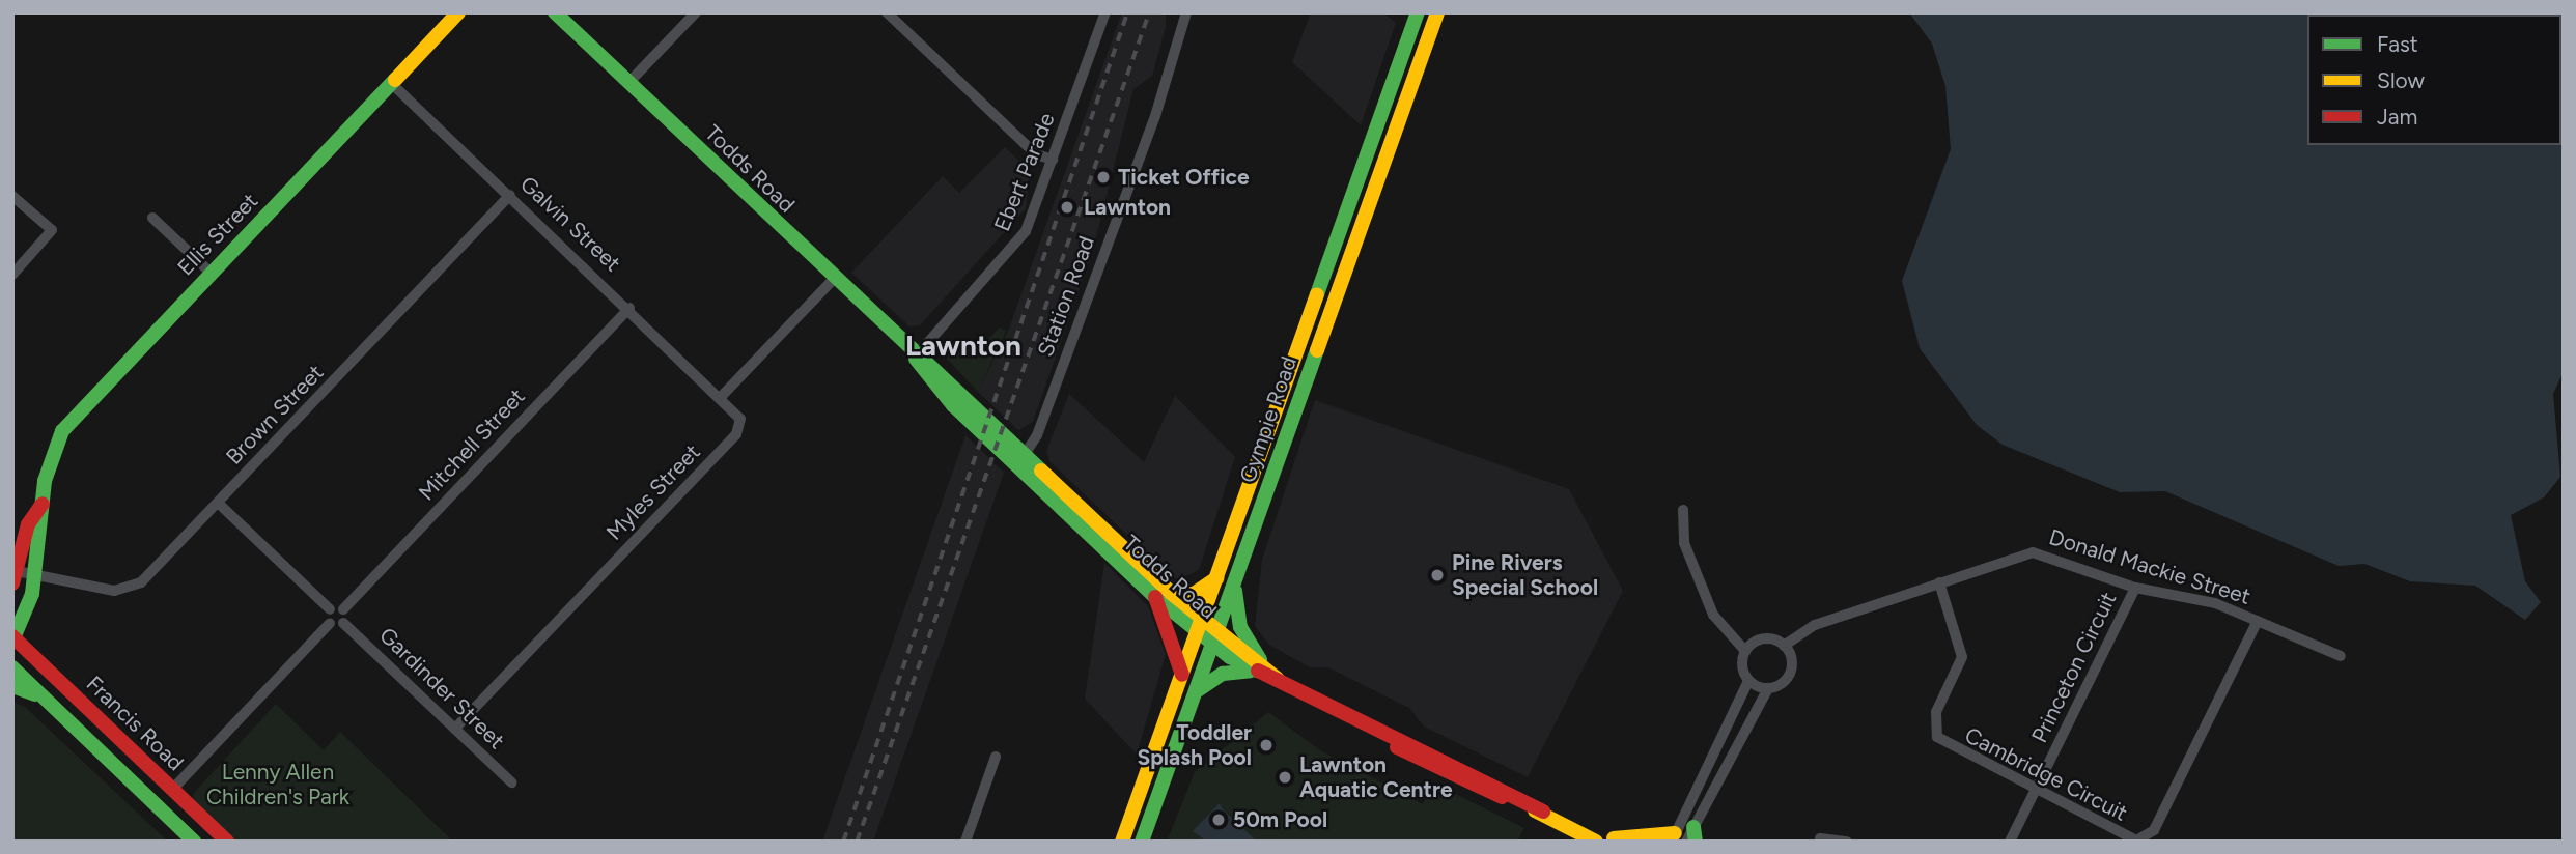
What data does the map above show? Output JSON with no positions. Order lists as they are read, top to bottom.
{
  "streets": {
    "main road": [
      "Todds Road",
      "Ellis Street",
      "Gympie Road",
      "Francis Road"
    ],
    "street": [
      "Ebert Parade",
      "Galvin Street",
      "Station Road",
      "Brown Street",
      "Mitchell Street",
      "Myles Street",
      "Donald Mackie Street",
      "Princeton Circuit",
      "Gardinder Street",
      "Cambridge Circuit"
    ]
  },
  "crossings": [
    ["Todds Road", "Ebert Parade"],
    ["Todds Road", "Station Road"],
    ["Todds Road", "Gympie Road"],
    ["Galvin Street", "Ellis Street"],
    ["Galvin Street", "Brown Street"],
    ["Galvin Street", "Mitchell Street"],
    ["Galvin Street", "Myles Street"],
    ["Ellis Street", "Brown Street"],
    ["Ellis Street", "Francis Road"],
    ["Myles Street", "Gardinder Street"],
    ["Donald Mackie Street", "Princeton Circuit"],
    ["Donald Mackie Street", "Cambridge Circuit"],
    ["Princeton Circuit", "Cambridge Circuit"]
  ],
  "districts": ["Lawnton"],
  "parks": ["Lenny Allen Children's Park"],
  "places": [
    "Ticket Office",
    "Lawnton",
    "Pine Rivers Special School",
    "Toddler Splash Pool",
    "Lawnton Aquatic Centre",
    "50m Pool"
  ],
  "legend": ["Fast", "Slow", "Jam"]
}
